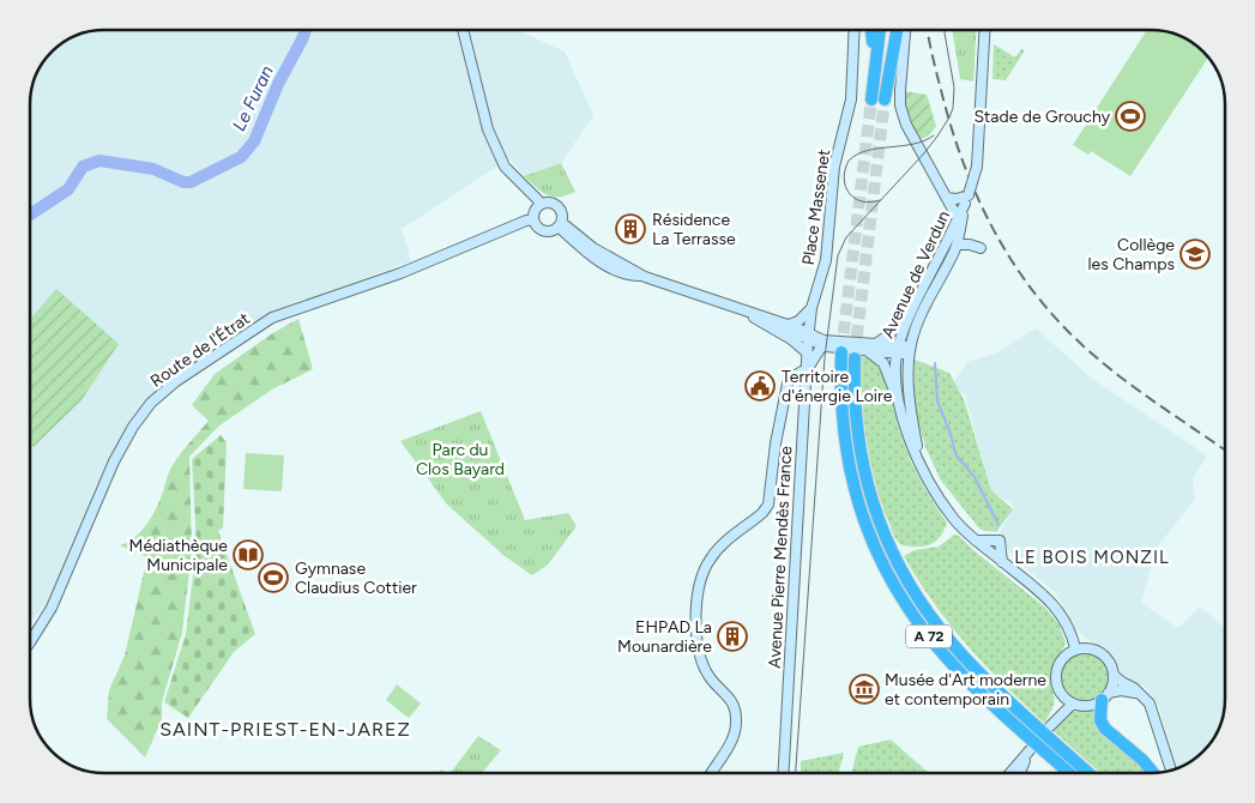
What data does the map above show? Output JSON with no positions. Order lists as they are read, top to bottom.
{
  "streets": {
    "highway": ["A 72"],
    "main road": [
      "Place Massenet",
      "Avenue de Verdun",
      "Route de l'Étrat",
      "Avenue Pierre Mendès France"
    ]
  },
  "crossings": [
    ["Place Massenet", "Avenue Pierre Mendès France"]
  ],
  "districts": ["LE BOIS MONZIL", "SAINT-PRIEST-EN-JAREZ"],
  "water": ["Le Furan"],
  "parks": ["Parc du Clos Bayard"],
  "places": {
    "sports": ["Stade de Grouchy", "Gymnase Claudius Cottier"],
    "building": ["Résidence La Terrasse", "EHPAD La Mounardière"],
    "school or university": ["Collège les Champs"],
    "public building": ["Territoire d'énergie Loire"],
    "library": ["Médiathèque Municipale"],
    "museum": ["Musée d'Art moderne et contemporain"]
  }
}
